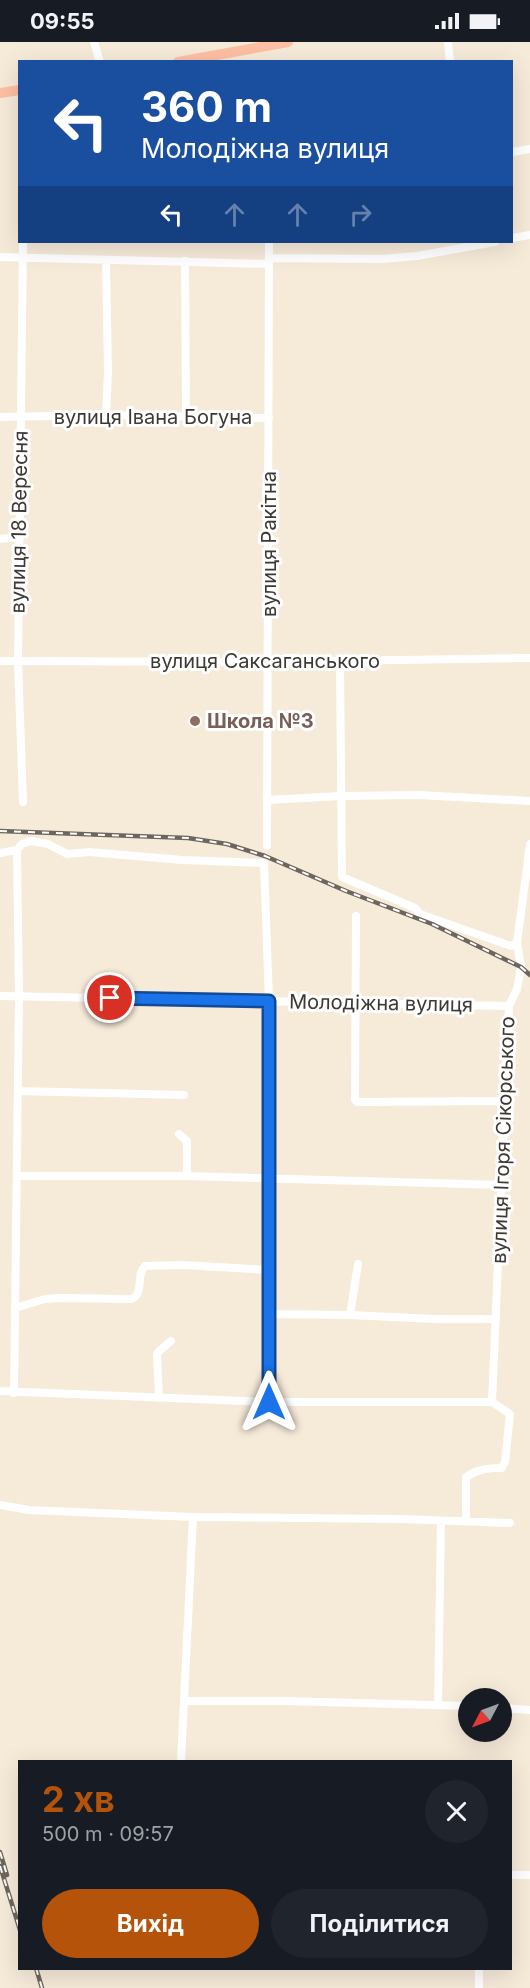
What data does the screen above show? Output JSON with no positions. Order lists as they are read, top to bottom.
{
  "streets": {
    "street": [
      "вулиця Івана Богуна",
      "вулиця 18 Вересня",
      "вулиця Ракітна",
      "вулиця Саксаганського",
      "Молодіжна вулиця",
      "вулиця Ігоря Сікорського"
    ]
  },
  "crossings": [
    ["вулиця Івана Богуна", "вулиця 18 Вересня"],
    ["вулиця Івана Богуна", "вулиця Ракітна"],
    ["вулиця 18 Вересня", "вулиця Саксаганського"],
    ["вулиця Ракітна", "вулиця Саксаганського"],
    ["Молодіжна вулиця", "вулиця Ігоря Сікорського"]
  ],
  "places": ["Школа №3"],
  "north": "bottom left",
  "page": {
    "status": "09:55",
    "turn": ["360 m", "Молодіжна вулиця"],
    "heading": ["2 хв", "500 m · 09:57"],
    "buttons": ["Вихід", "Поділитися"]
  }
}
